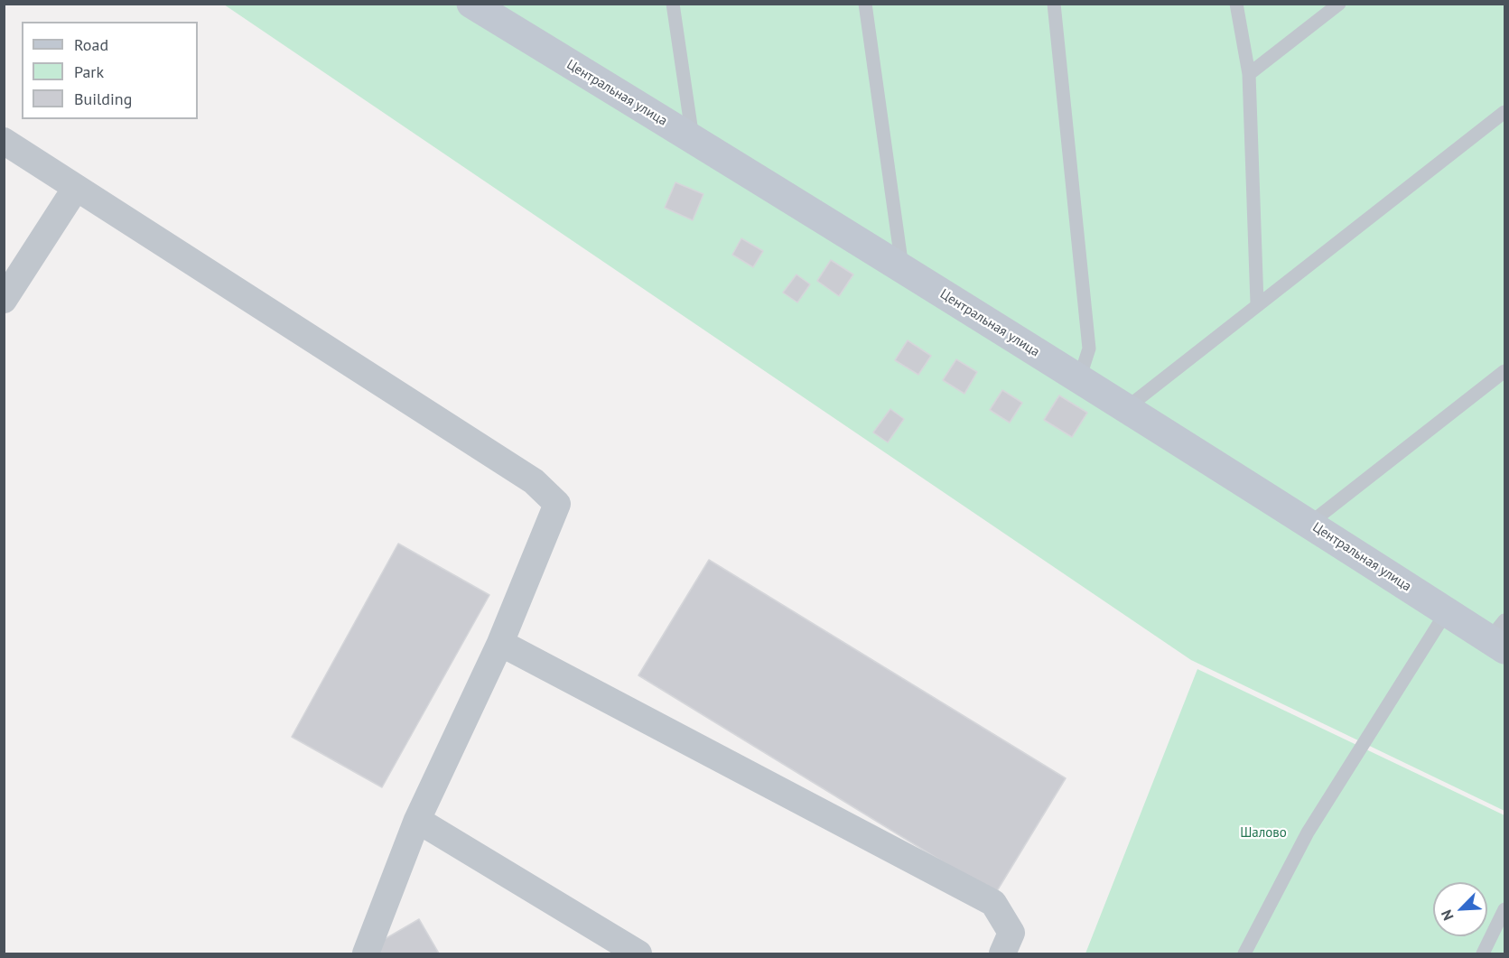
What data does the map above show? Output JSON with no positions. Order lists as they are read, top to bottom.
{
  "streets": {
    "street": ["Центральная улица"]
  },
  "parks": ["Шалово"],
  "legend": ["Road", "Park", "Building"],
  "north": "bottom left"
}
